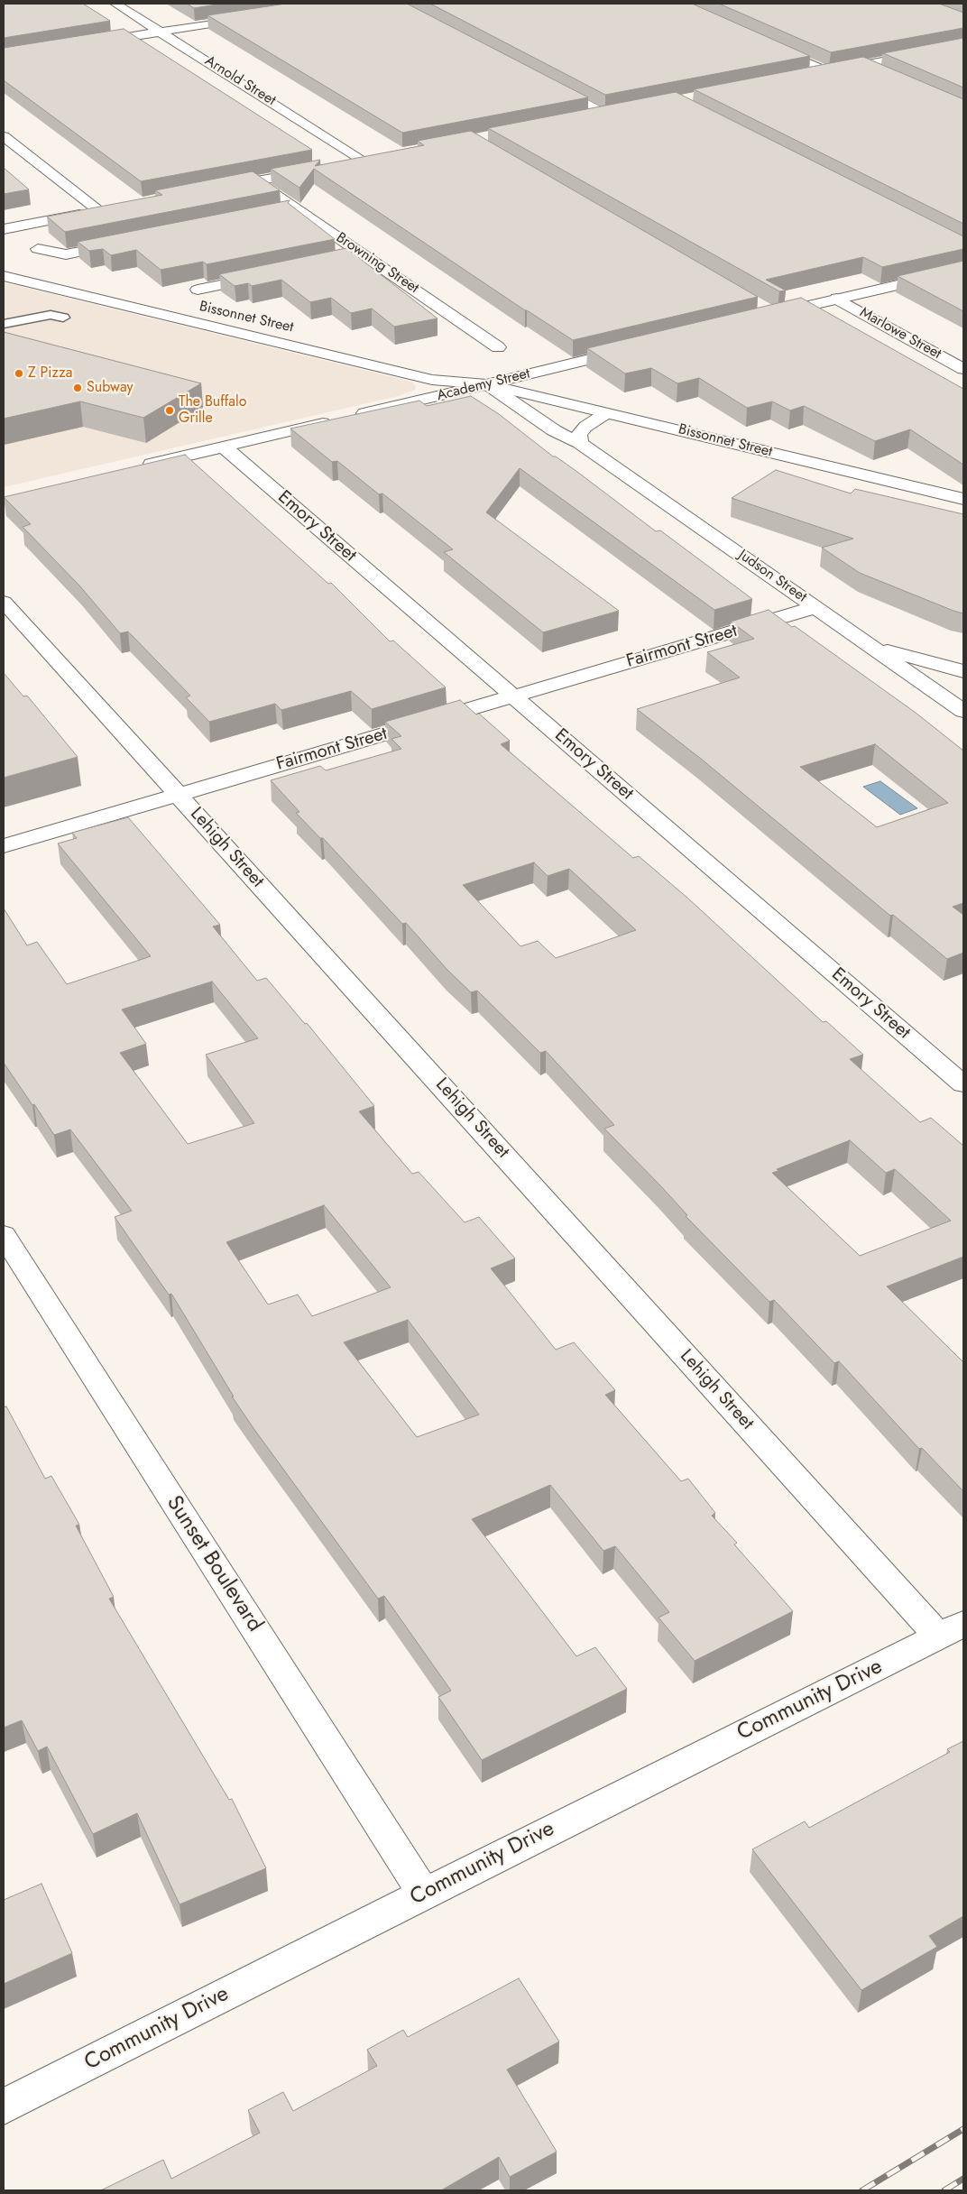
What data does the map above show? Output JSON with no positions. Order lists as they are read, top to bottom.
{
  "streets": {
    "street": [
      "Arnold Street",
      "Browning Street",
      "Bissonnet Street",
      "Marlowe Street",
      "Academy Street",
      "Emory Street",
      "Judson Street",
      "Fairmont Street",
      "Lehigh Street",
      "Sunset Boulevard",
      "Community Drive"
    ]
  },
  "crossings": [
    ["Bissonnet Street", "Academy Street"],
    ["Bissonnet Street", "Judson Street"],
    ["Academy Street", "Emory Street"],
    ["Academy Street", "Judson Street"],
    ["Emory Street", "Fairmont Street"],
    ["Judson Street", "Fairmont Street"],
    ["Fairmont Street", "Lehigh Street"],
    ["Lehigh Street", "Community Drive"],
    ["Sunset Boulevard", "Community Drive"]
  ],
  "places": ["Z Pizza", "Subway", "The Buffalo Grille"]
}
